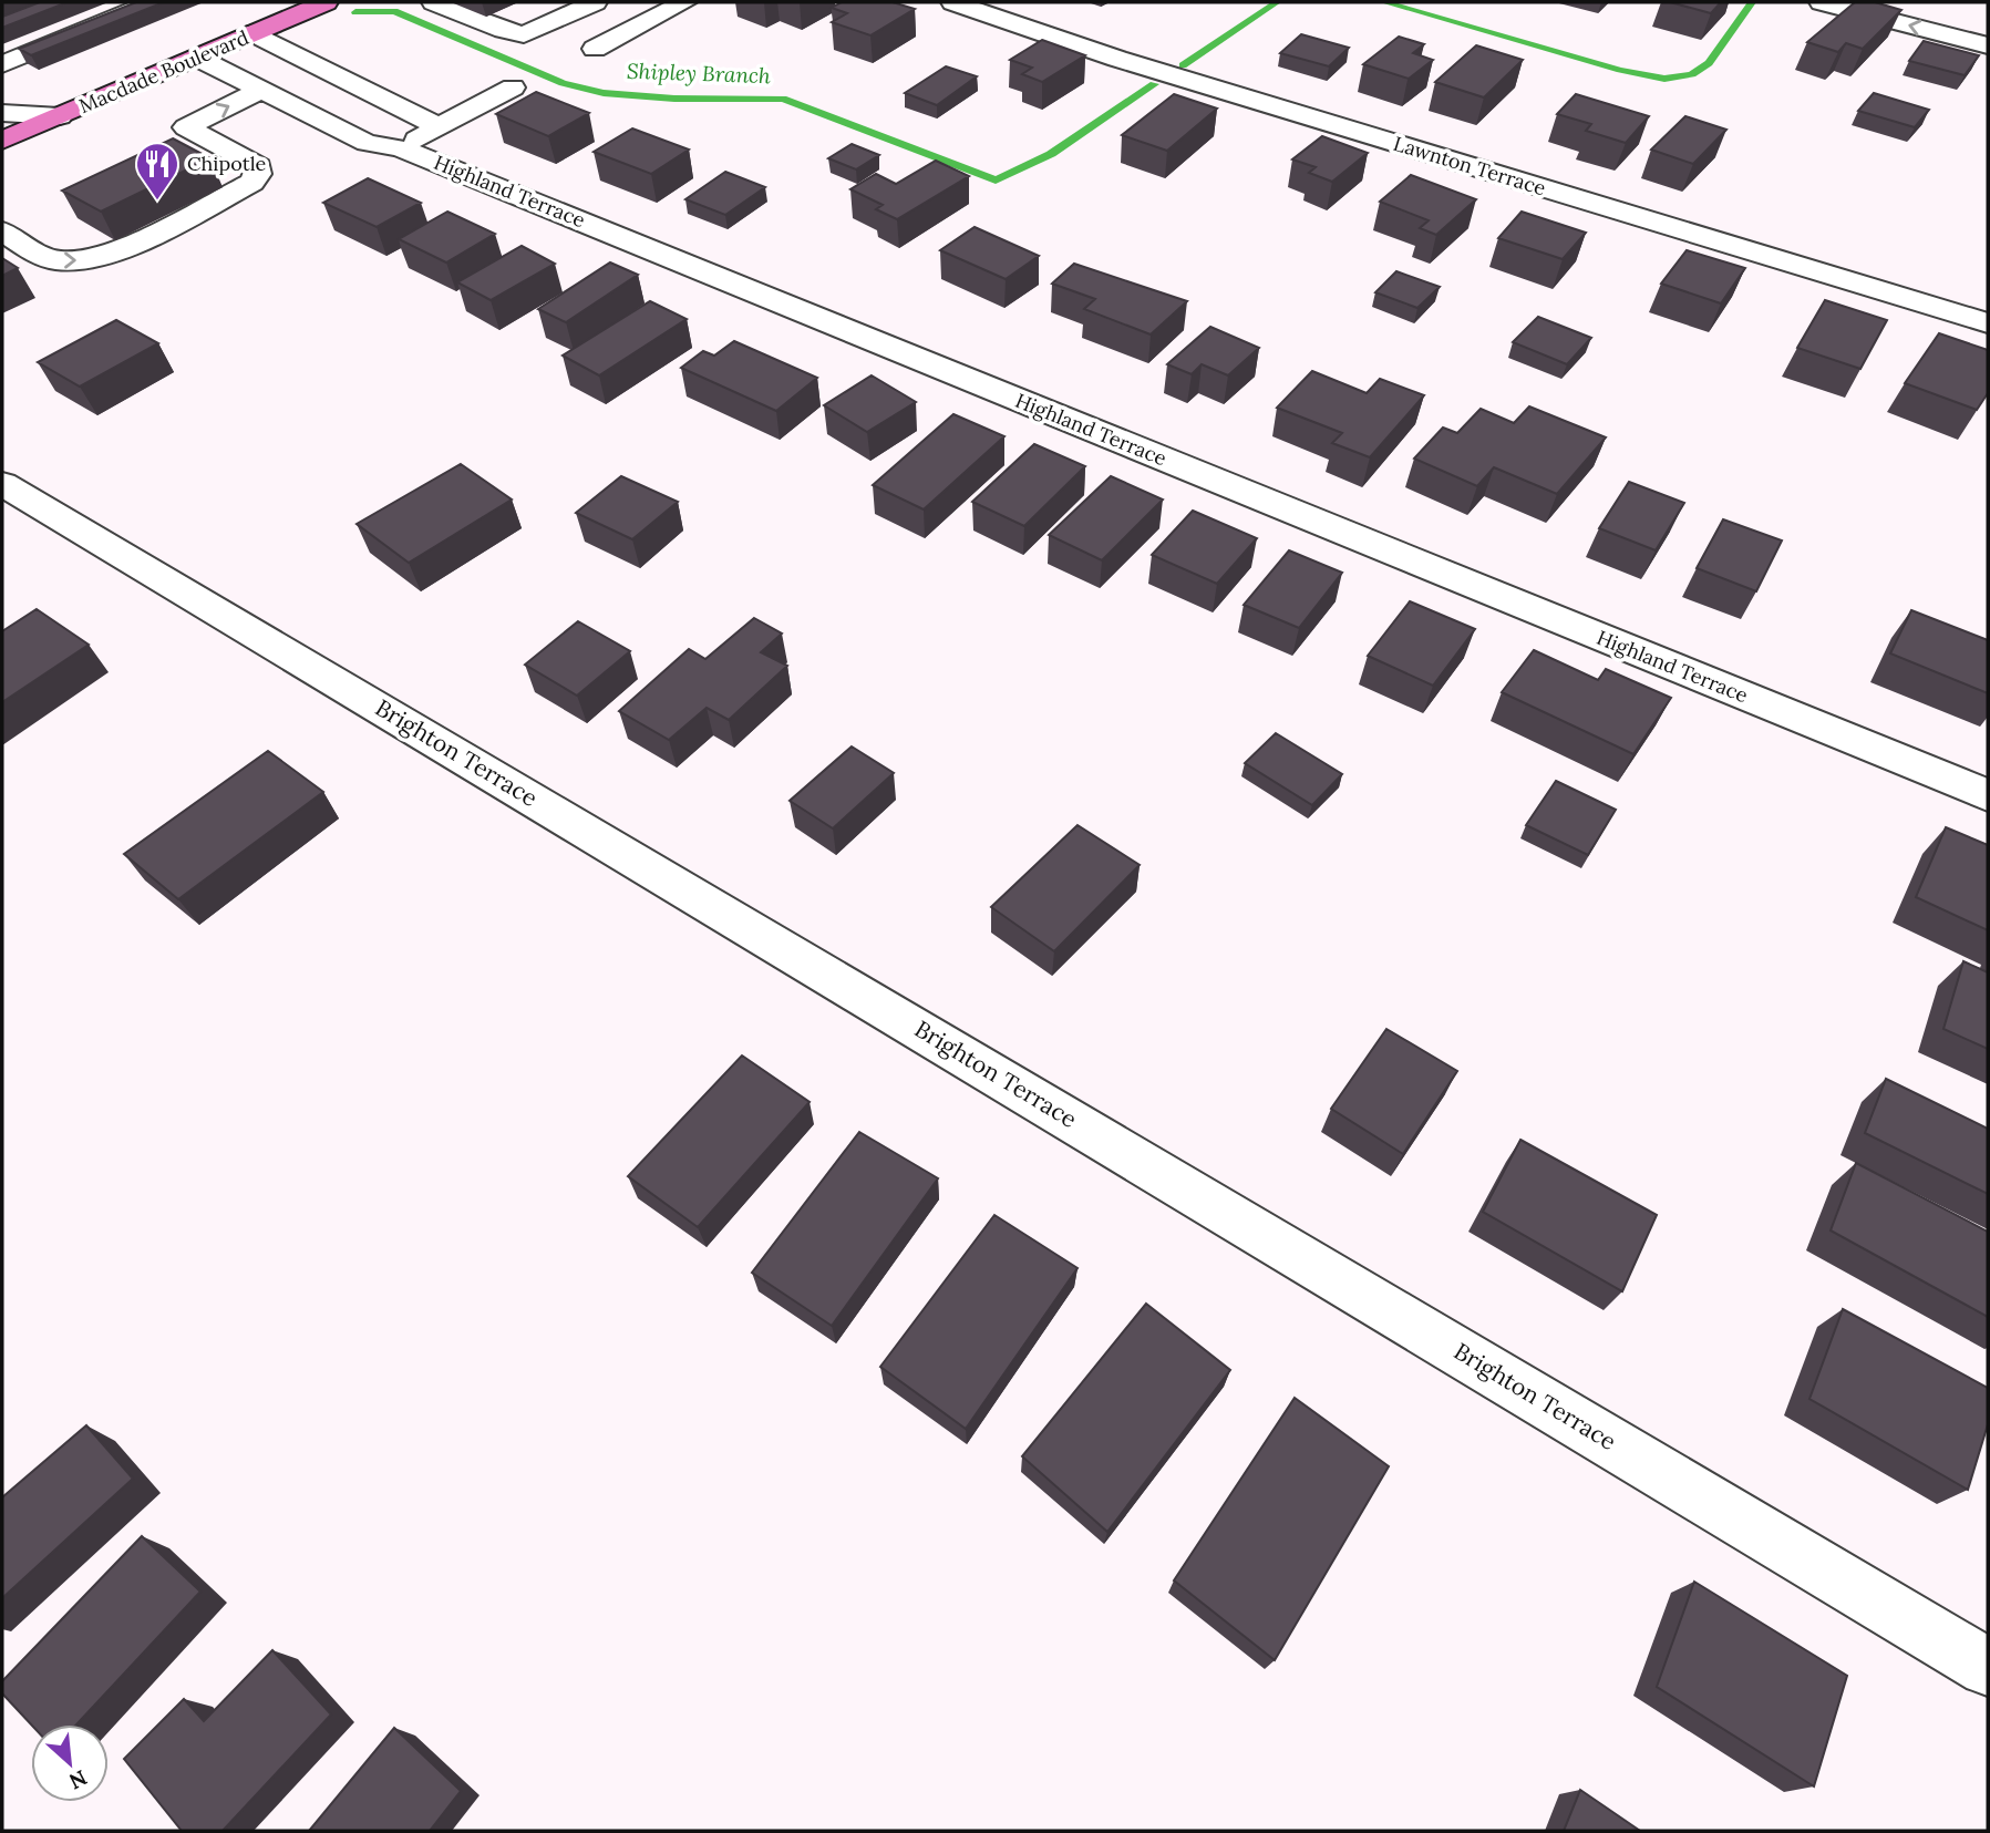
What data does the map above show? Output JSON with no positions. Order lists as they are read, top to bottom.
{
  "streets": {
    "main road": ["Macdade Boulevard"],
    "street": ["Lawnton Terrace", "Highland Terrace", "Brighton Terrace"]
  },
  "crossings": [
    ["Macdade Boulevard", "Highland Terrace"]
  ],
  "water": ["Shipley Branch"],
  "places": {
    "restaurant": ["Chipotle"]
  },
  "north": "bottom right"
}
